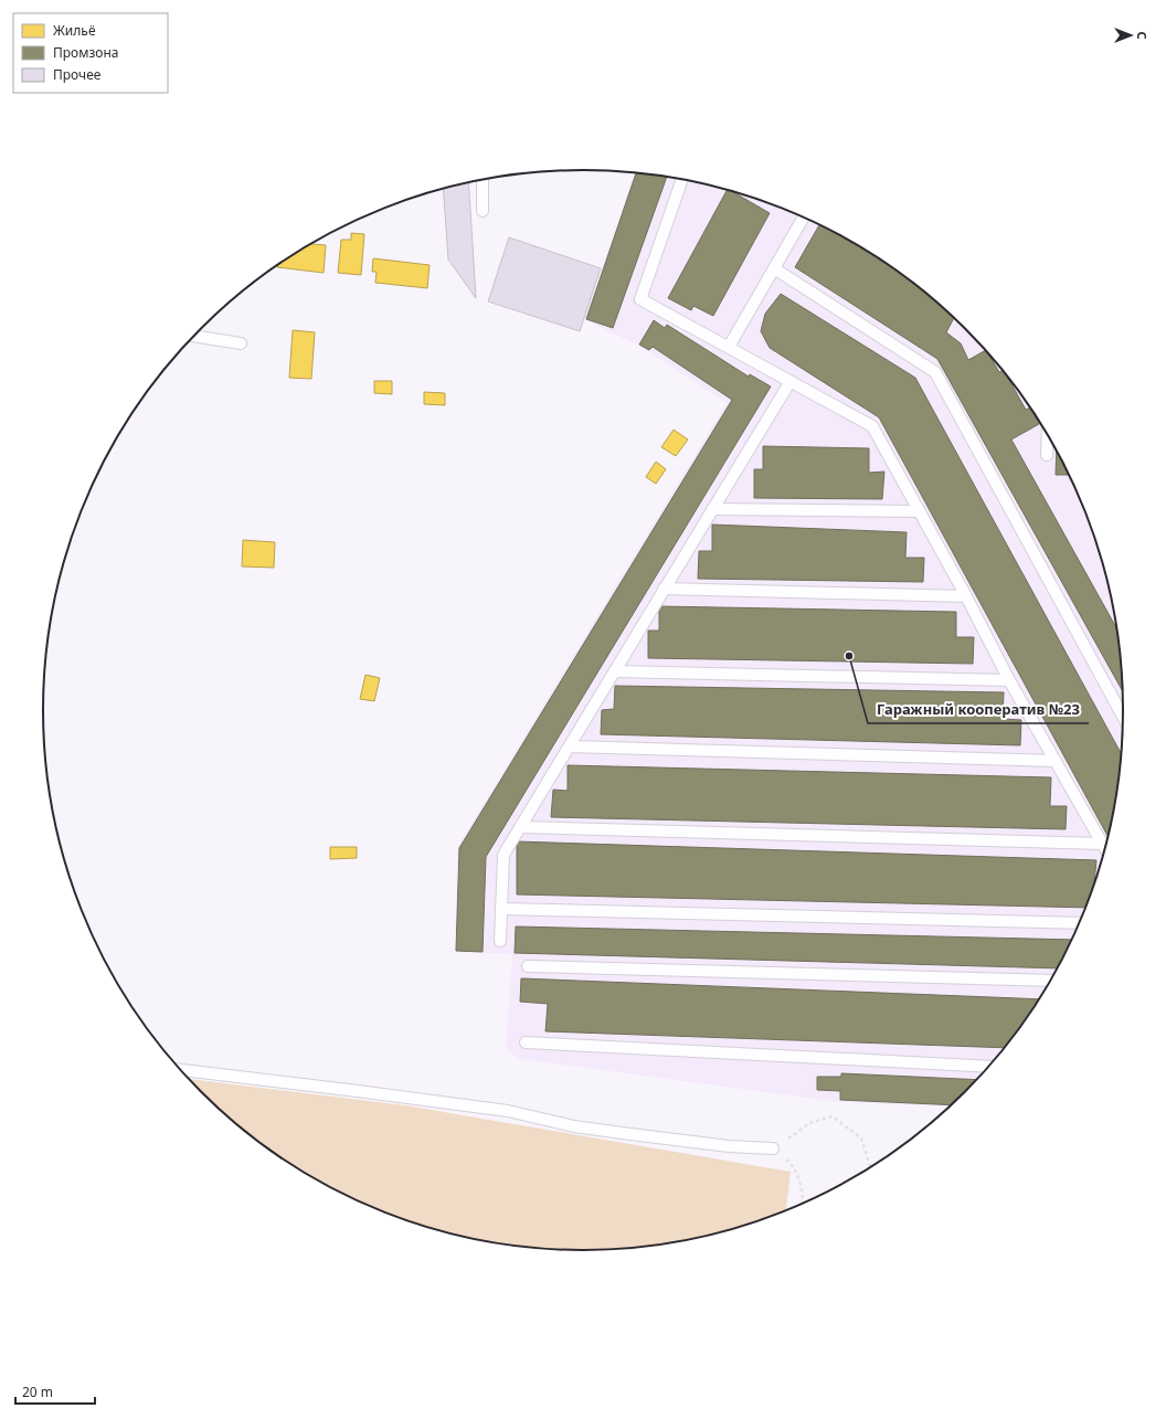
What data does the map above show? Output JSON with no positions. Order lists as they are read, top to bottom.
{
  "places": ["Гаражный кооператив №23"],
  "legend": ["Жильё", "Промзона", "Прочее"],
  "scale_bar": "20 m",
  "north": "right"
}
